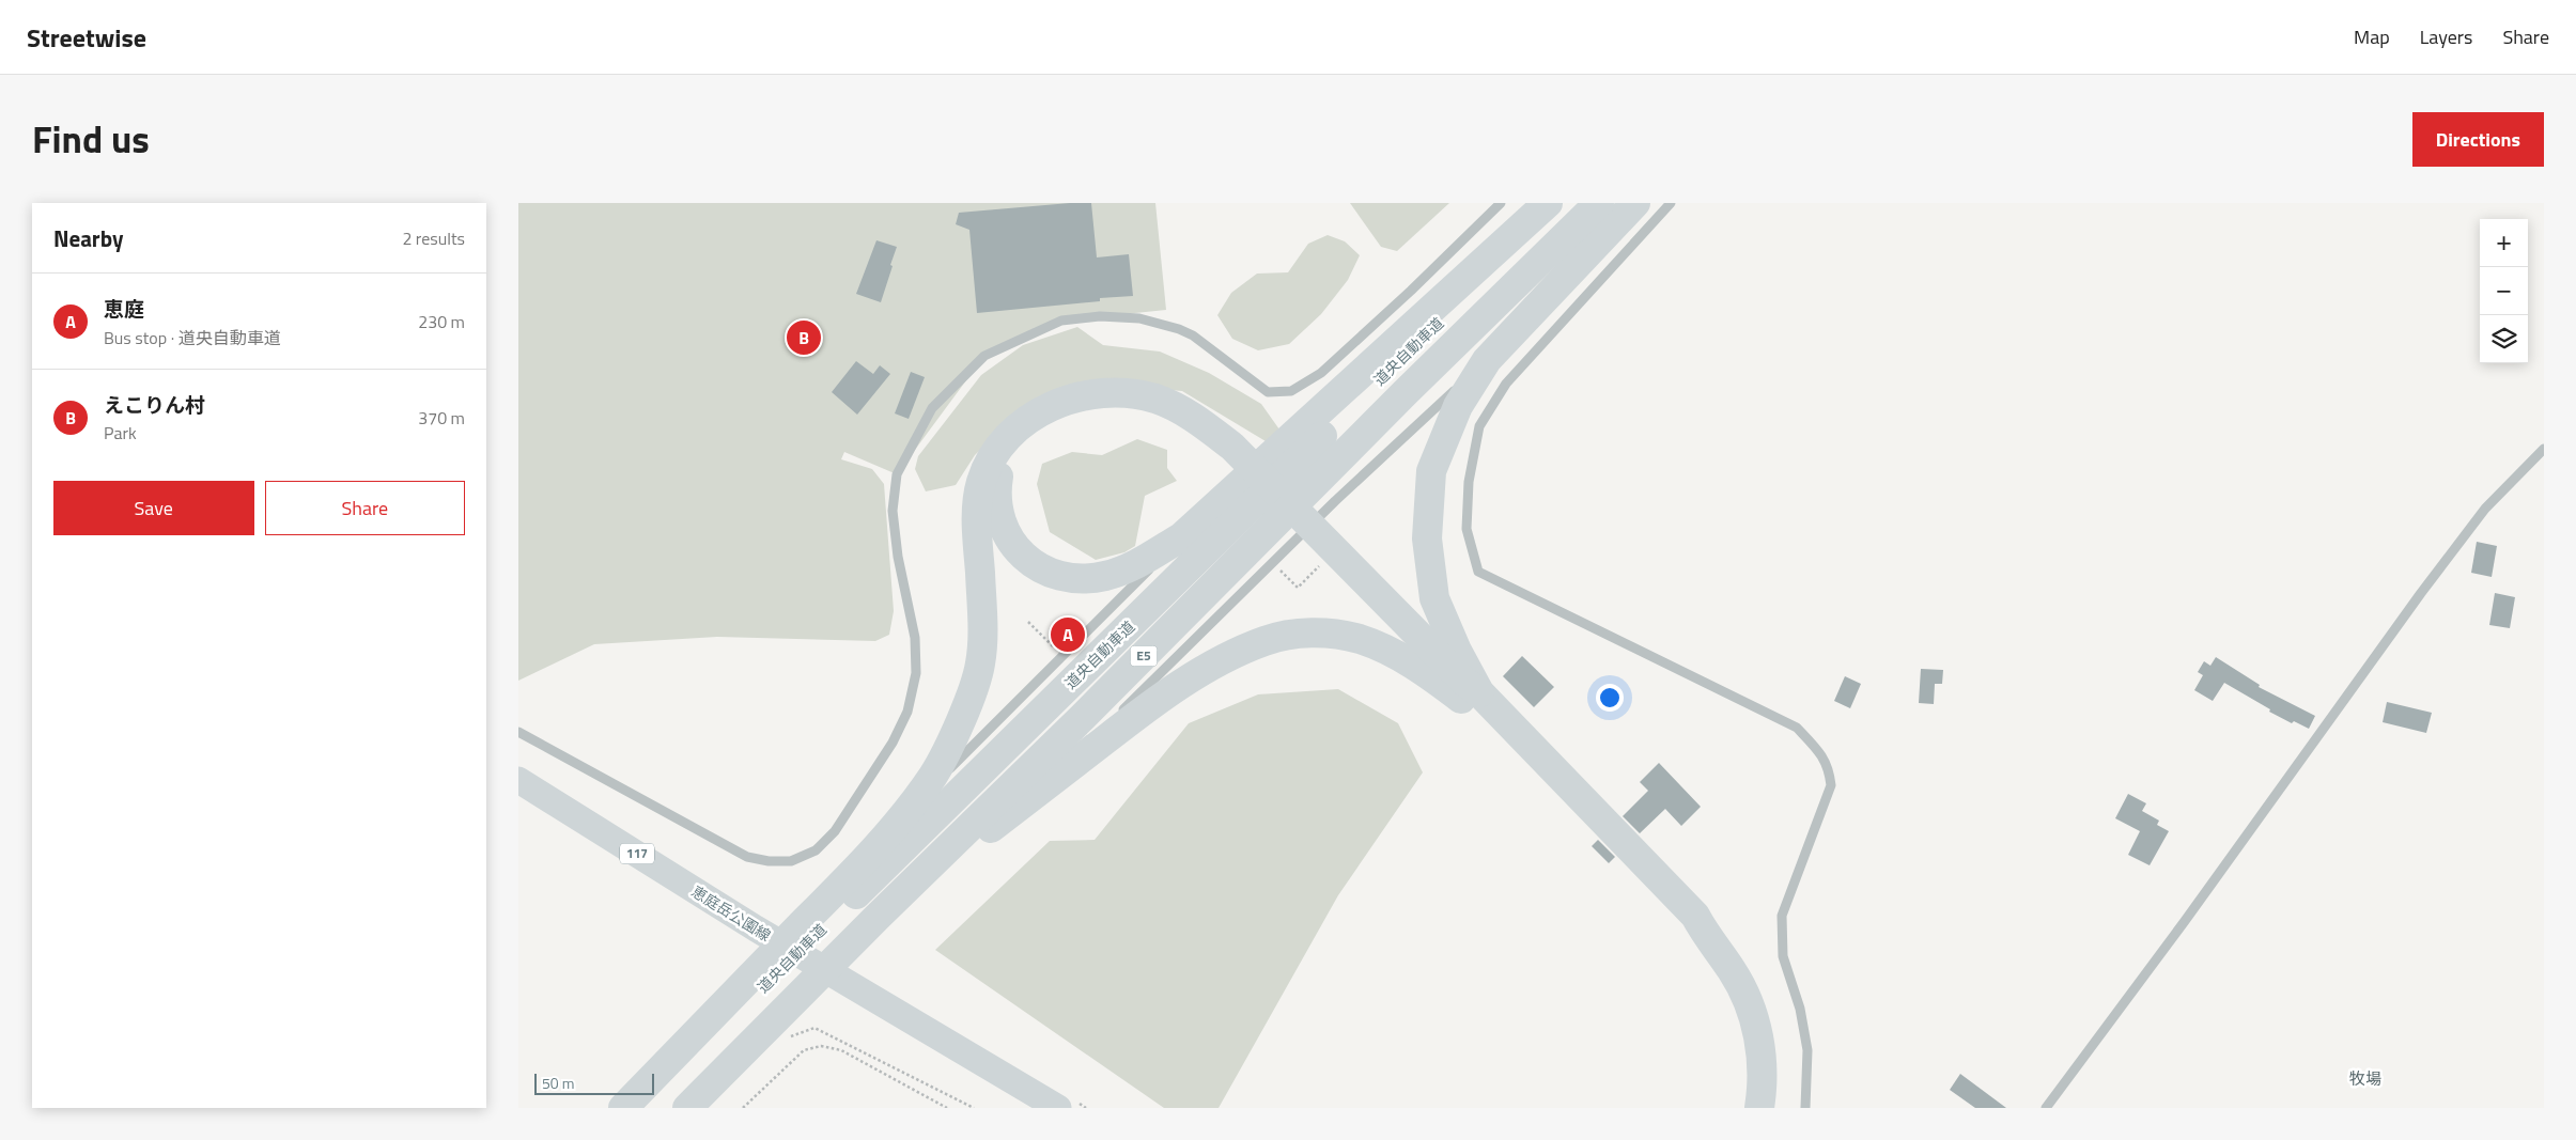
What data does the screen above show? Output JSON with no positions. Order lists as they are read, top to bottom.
{
  "streets": {
    "highway": ["道央自動車道", "E5"],
    "main road": ["117", "恵庭岳公園線"]
  },
  "districts": ["牧場"],
  "scale_bar": "50 m",
  "page": {
    "header": "Streetwise",
    "nav": ["Map", "Layers", "Share"],
    "title": "Find us",
    "buttons": [
      "Directions",
      ["Save", "Share"]
    ],
    "heading": ["Nearby", "2 results"],
    "map_buttons": ["+", "−"],
    "list": [
      {
        "mark": "A",
        "name": "恵庭",
        "note": "Bus stop · 道央自動車道",
        "value": "230 m"
      },
      {
        "mark": "B",
        "name": "えこりん村",
        "note": "Park",
        "value": "370 m"
      }
    ],
    "pins": ["B", "A"],
    "scale": "50 m"
  }
}
